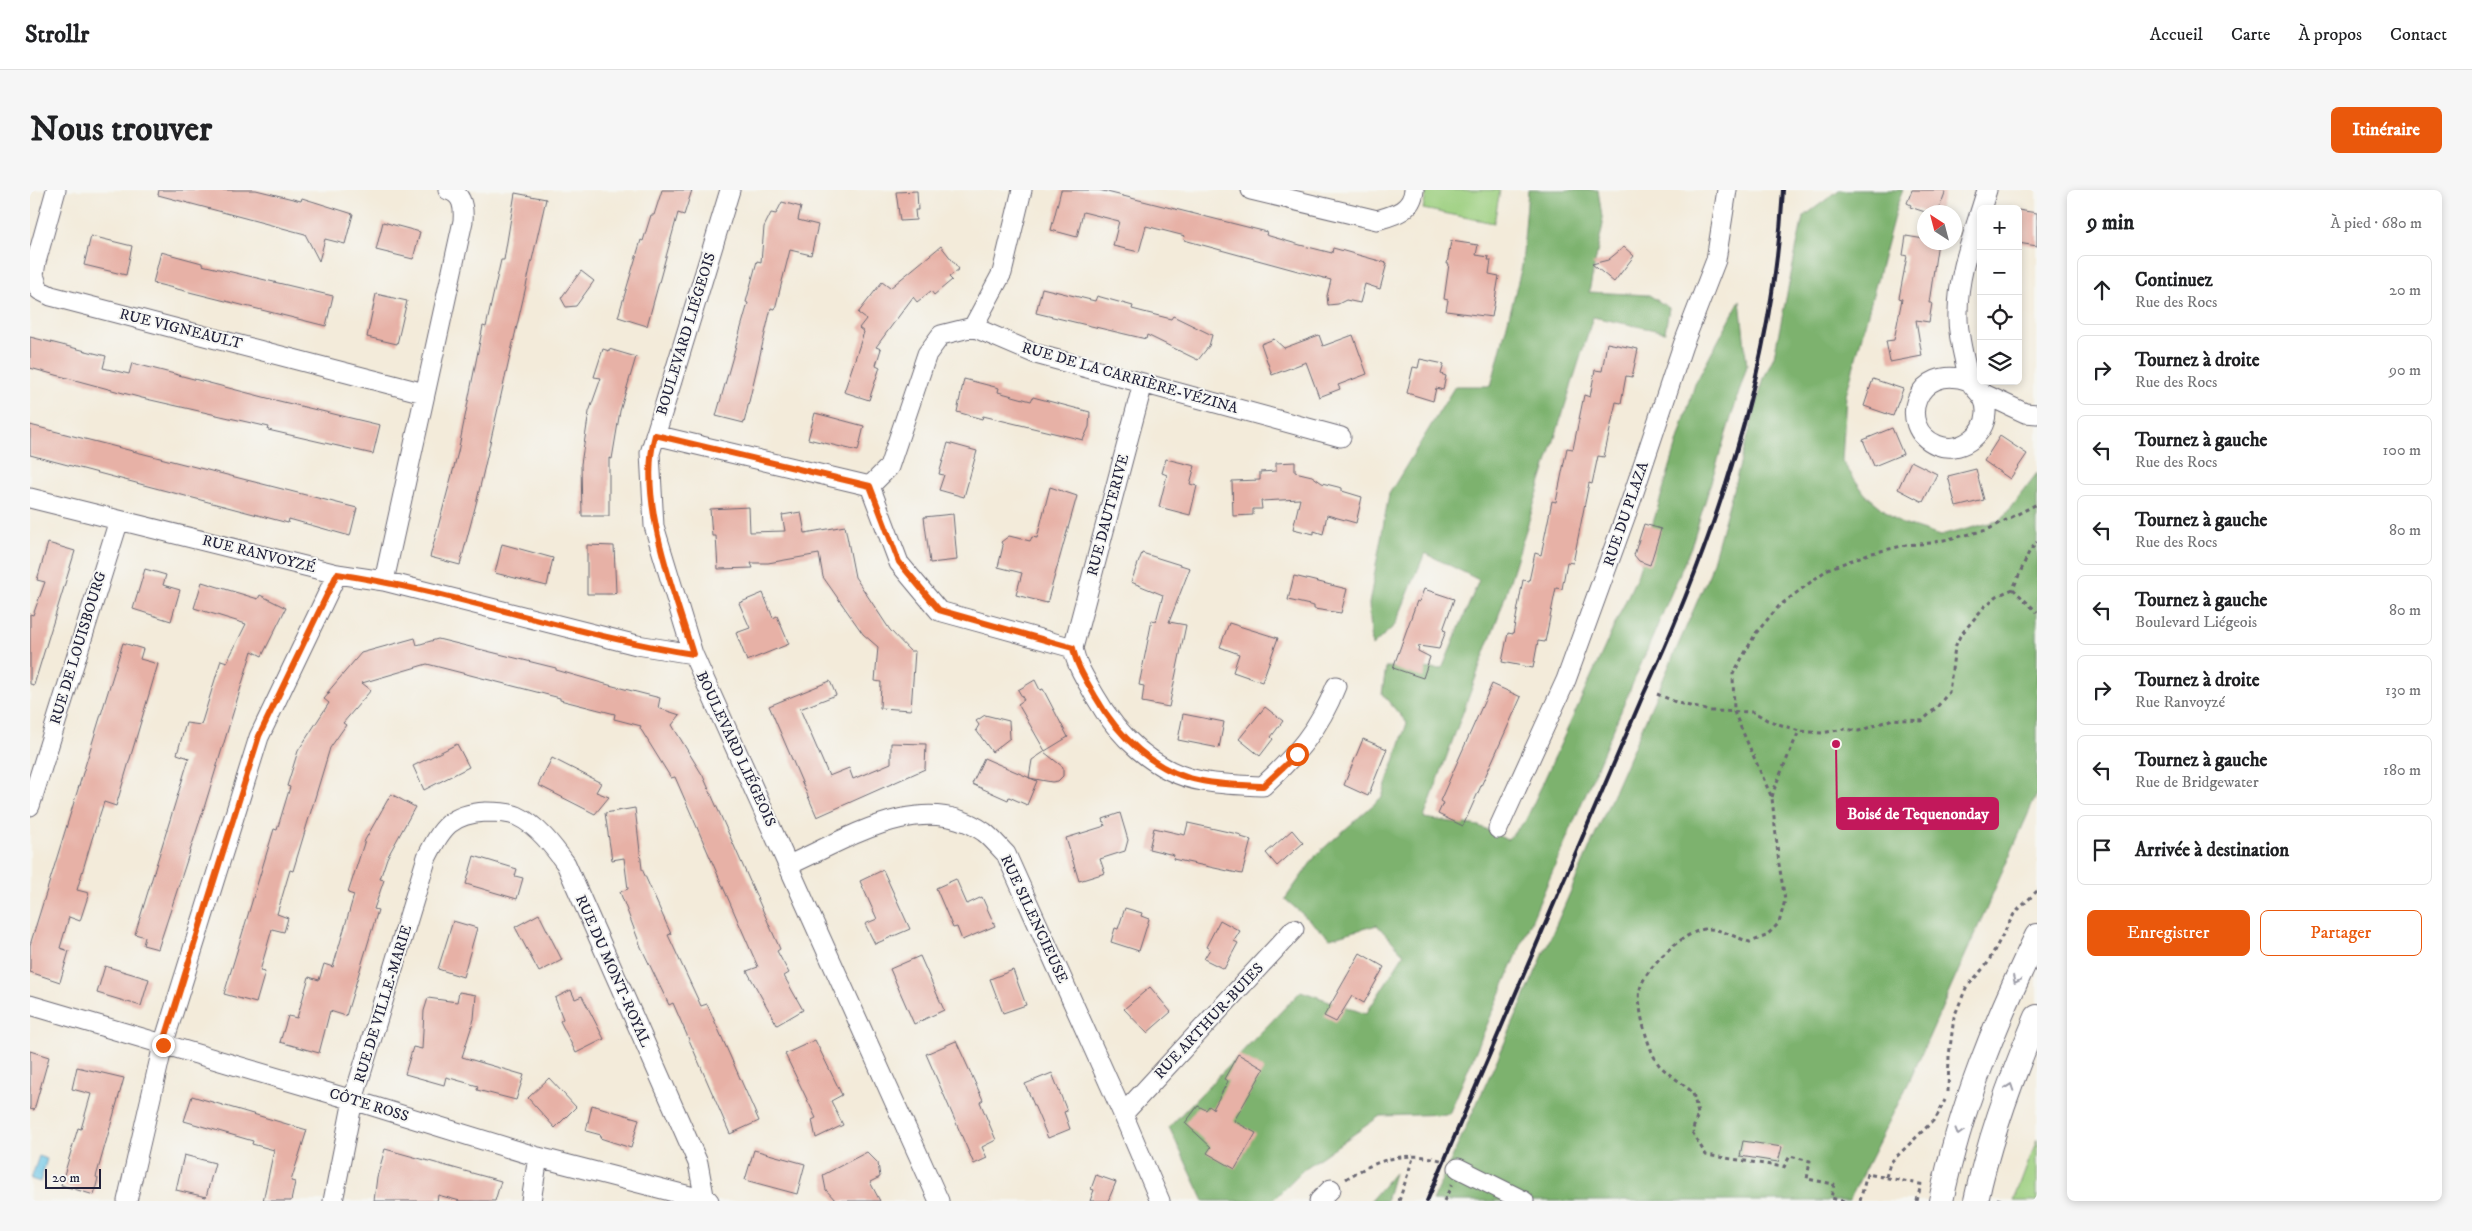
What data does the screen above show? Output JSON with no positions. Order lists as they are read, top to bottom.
{
  "streets": {
    "street": [
      "RUE VIGNEAULT",
      "BOULEVARD LIÉGEOIS",
      "RUE DE LA CARRIÈRE-VÉZINA",
      "RUE DU PLAZA",
      "RUE DAUTERIVE",
      "RUE RANVOYZÉ",
      "RUE DE LOUISBOURG",
      "RUE SILENCIEUSE",
      "RUE DU MONT-ROYAL",
      "RUE DE VILLE-MARIE",
      "RUE ARTHUR-BUIES",
      "CÔTE ROSS"
    ]
  },
  "crossings": [
    ["BOULEVARD LIÉGEOIS", "RUE RANVOYZÉ"],
    ["BOULEVARD LIÉGEOIS", "RUE SILENCIEUSE"],
    ["RUE DE LA CARRIÈRE-VÉZINA", "RUE DAUTERIVE"],
    ["RUE RANVOYZÉ", "RUE DE LOUISBOURG"],
    ["RUE SILENCIEUSE", "RUE ARTHUR-BUIES"],
    ["RUE DU MONT-ROYAL", "RUE DE VILLE-MARIE"],
    ["RUE DU MONT-ROYAL", "CÔTE ROSS"],
    ["RUE DE VILLE-MARIE", "CÔTE ROSS"]
  ],
  "places": ["Boisé de Tequenonday"],
  "scale_bar": "20 m",
  "north": "top left",
  "page": {
    "header": "Strollr",
    "nav": [
      "Accueil",
      "Carte",
      "À propos",
      "Contact"
    ],
    "buttons": [
      "Itinéraire",
      ["Enregistrer", "Partager"]
    ],
    "title": "Nous trouver",
    "heading": ["9 min", "À pied · 680 m"],
    "map_buttons": ["+", "−"],
    "list": [
      ["Continuez", "Rue des Rocs", "20 m"],
      ["Tournez à droite", "Rue des Rocs", "90 m"],
      ["Tournez à gauche", "Rue des Rocs", "100 m"],
      ["Tournez à gauche", "Rue des Rocs", "80 m"],
      ["Tournez à gauche", "Boulevard Liégeois", "80 m"],
      ["Tournez à droite", "Rue Ranvoyzé", "130 m"],
      ["Tournez à gauche", "Rue de Bridgewater", "180 m"],
      "Arrivée à destination"
    ],
    "scale": "20 m"
  }
}
